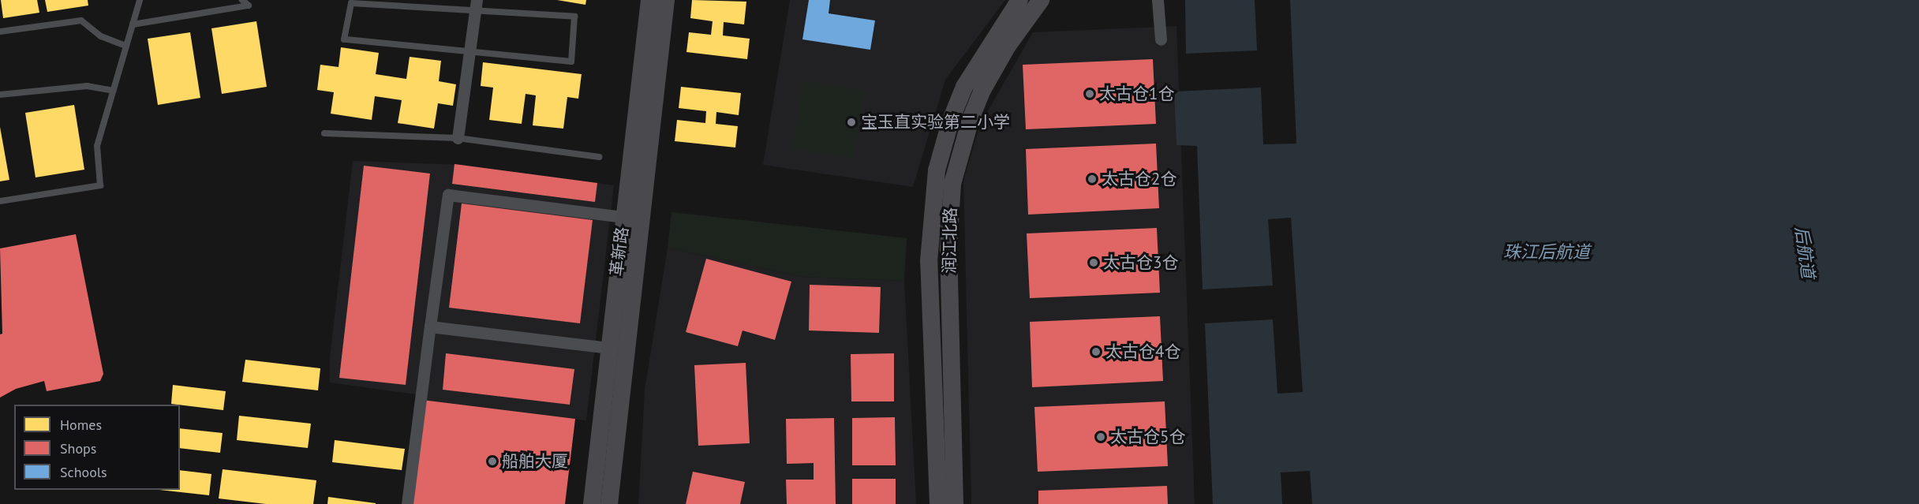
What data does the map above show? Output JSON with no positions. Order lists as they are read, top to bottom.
{
  "streets": {
    "street": ["润江北路", "革新路"]
  },
  "water": ["珠江后航道", "后航道"],
  "places": [
    "太古仓1仓",
    "宝玉直实验第二小学",
    "太古仓2仓",
    "太古仓3仓",
    "太古仓4仓",
    "太古仓5仓",
    "船舶大厦"
  ],
  "legend": ["Homes", "Shops", "Schools"]
}
